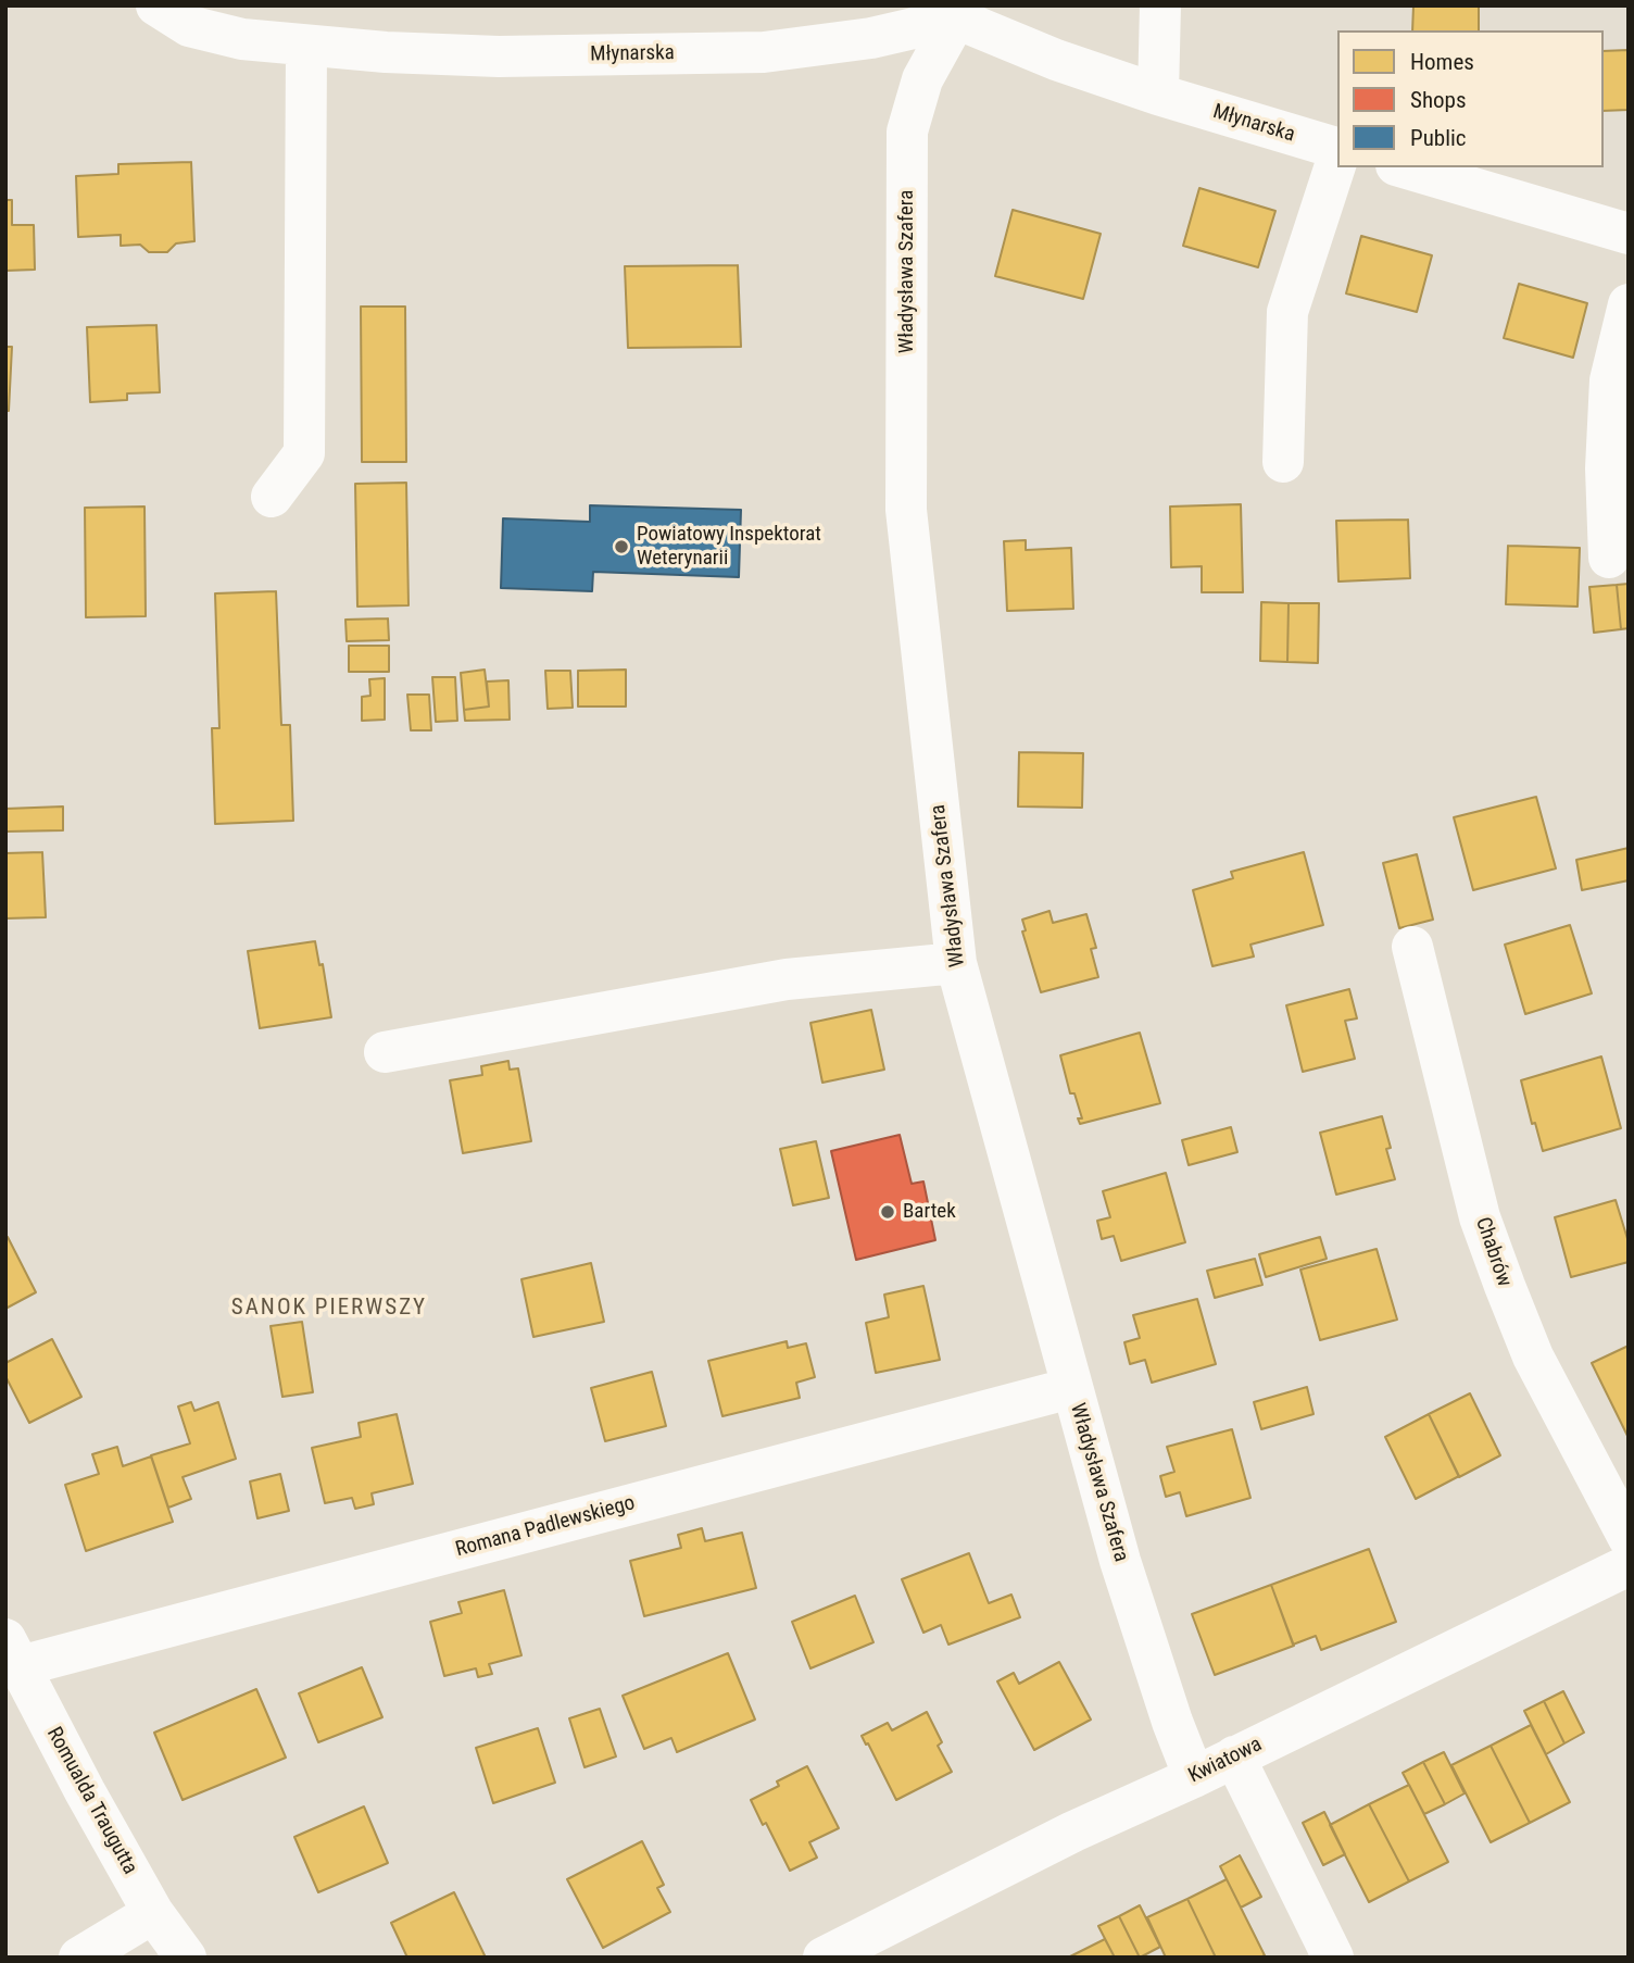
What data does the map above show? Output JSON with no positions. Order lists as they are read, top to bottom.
{
  "streets": {
    "street": [
      "Młynarska",
      "Władysława Szafera",
      "Chabrów",
      "Romana Padlewskiego",
      "Kwiatowa",
      "Romualda Traugutta"
    ]
  },
  "crossings": [
    ["Młynarska", "Władysława Szafera"],
    ["Władysława Szafera", "Romana Padlewskiego"],
    ["Władysława Szafera", "Kwiatowa"],
    ["Romana Padlewskiego", "Romualda Traugutta"]
  ],
  "districts": ["SANOK PIERWSZY"],
  "places": ["Powiatowy Inspektorat Weterynarii", "Bartek"],
  "legend": ["Homes", "Shops", "Public"]
}
